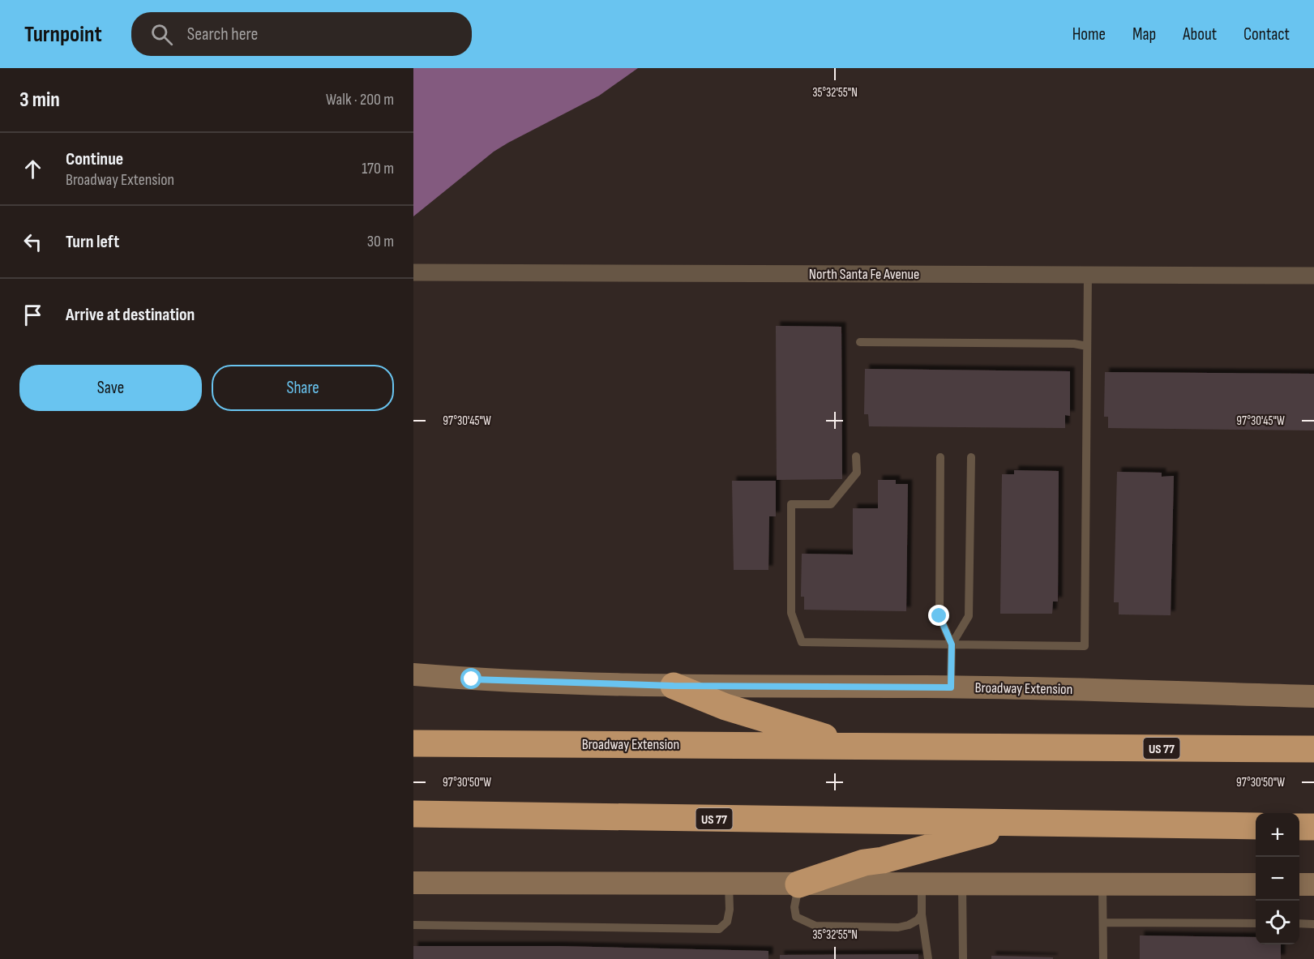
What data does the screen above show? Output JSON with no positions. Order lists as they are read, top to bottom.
{
  "streets": {
    "highway": ["Broadway Extension", "US 77"],
    "street": ["North Santa Fe Avenue"]
  },
  "page": {
    "header": "Turnpoint",
    "search": "Search here",
    "nav": [
      "Home",
      "Map",
      "About",
      "Contact"
    ],
    "heading": ["3 min", "Walk · 200 m"],
    "list": [
      ["Continue", "Broadway Extension", "170 m"],
      ["Turn left", "30 m"],
      "Arrive at destination"
    ],
    "buttons": ["Save", "Share"],
    "map_buttons": ["+", "−"]
  },
  "coordinates": ["35°32'55\"N", "97°30'45\"W", "97°30'50\"W"]
}
